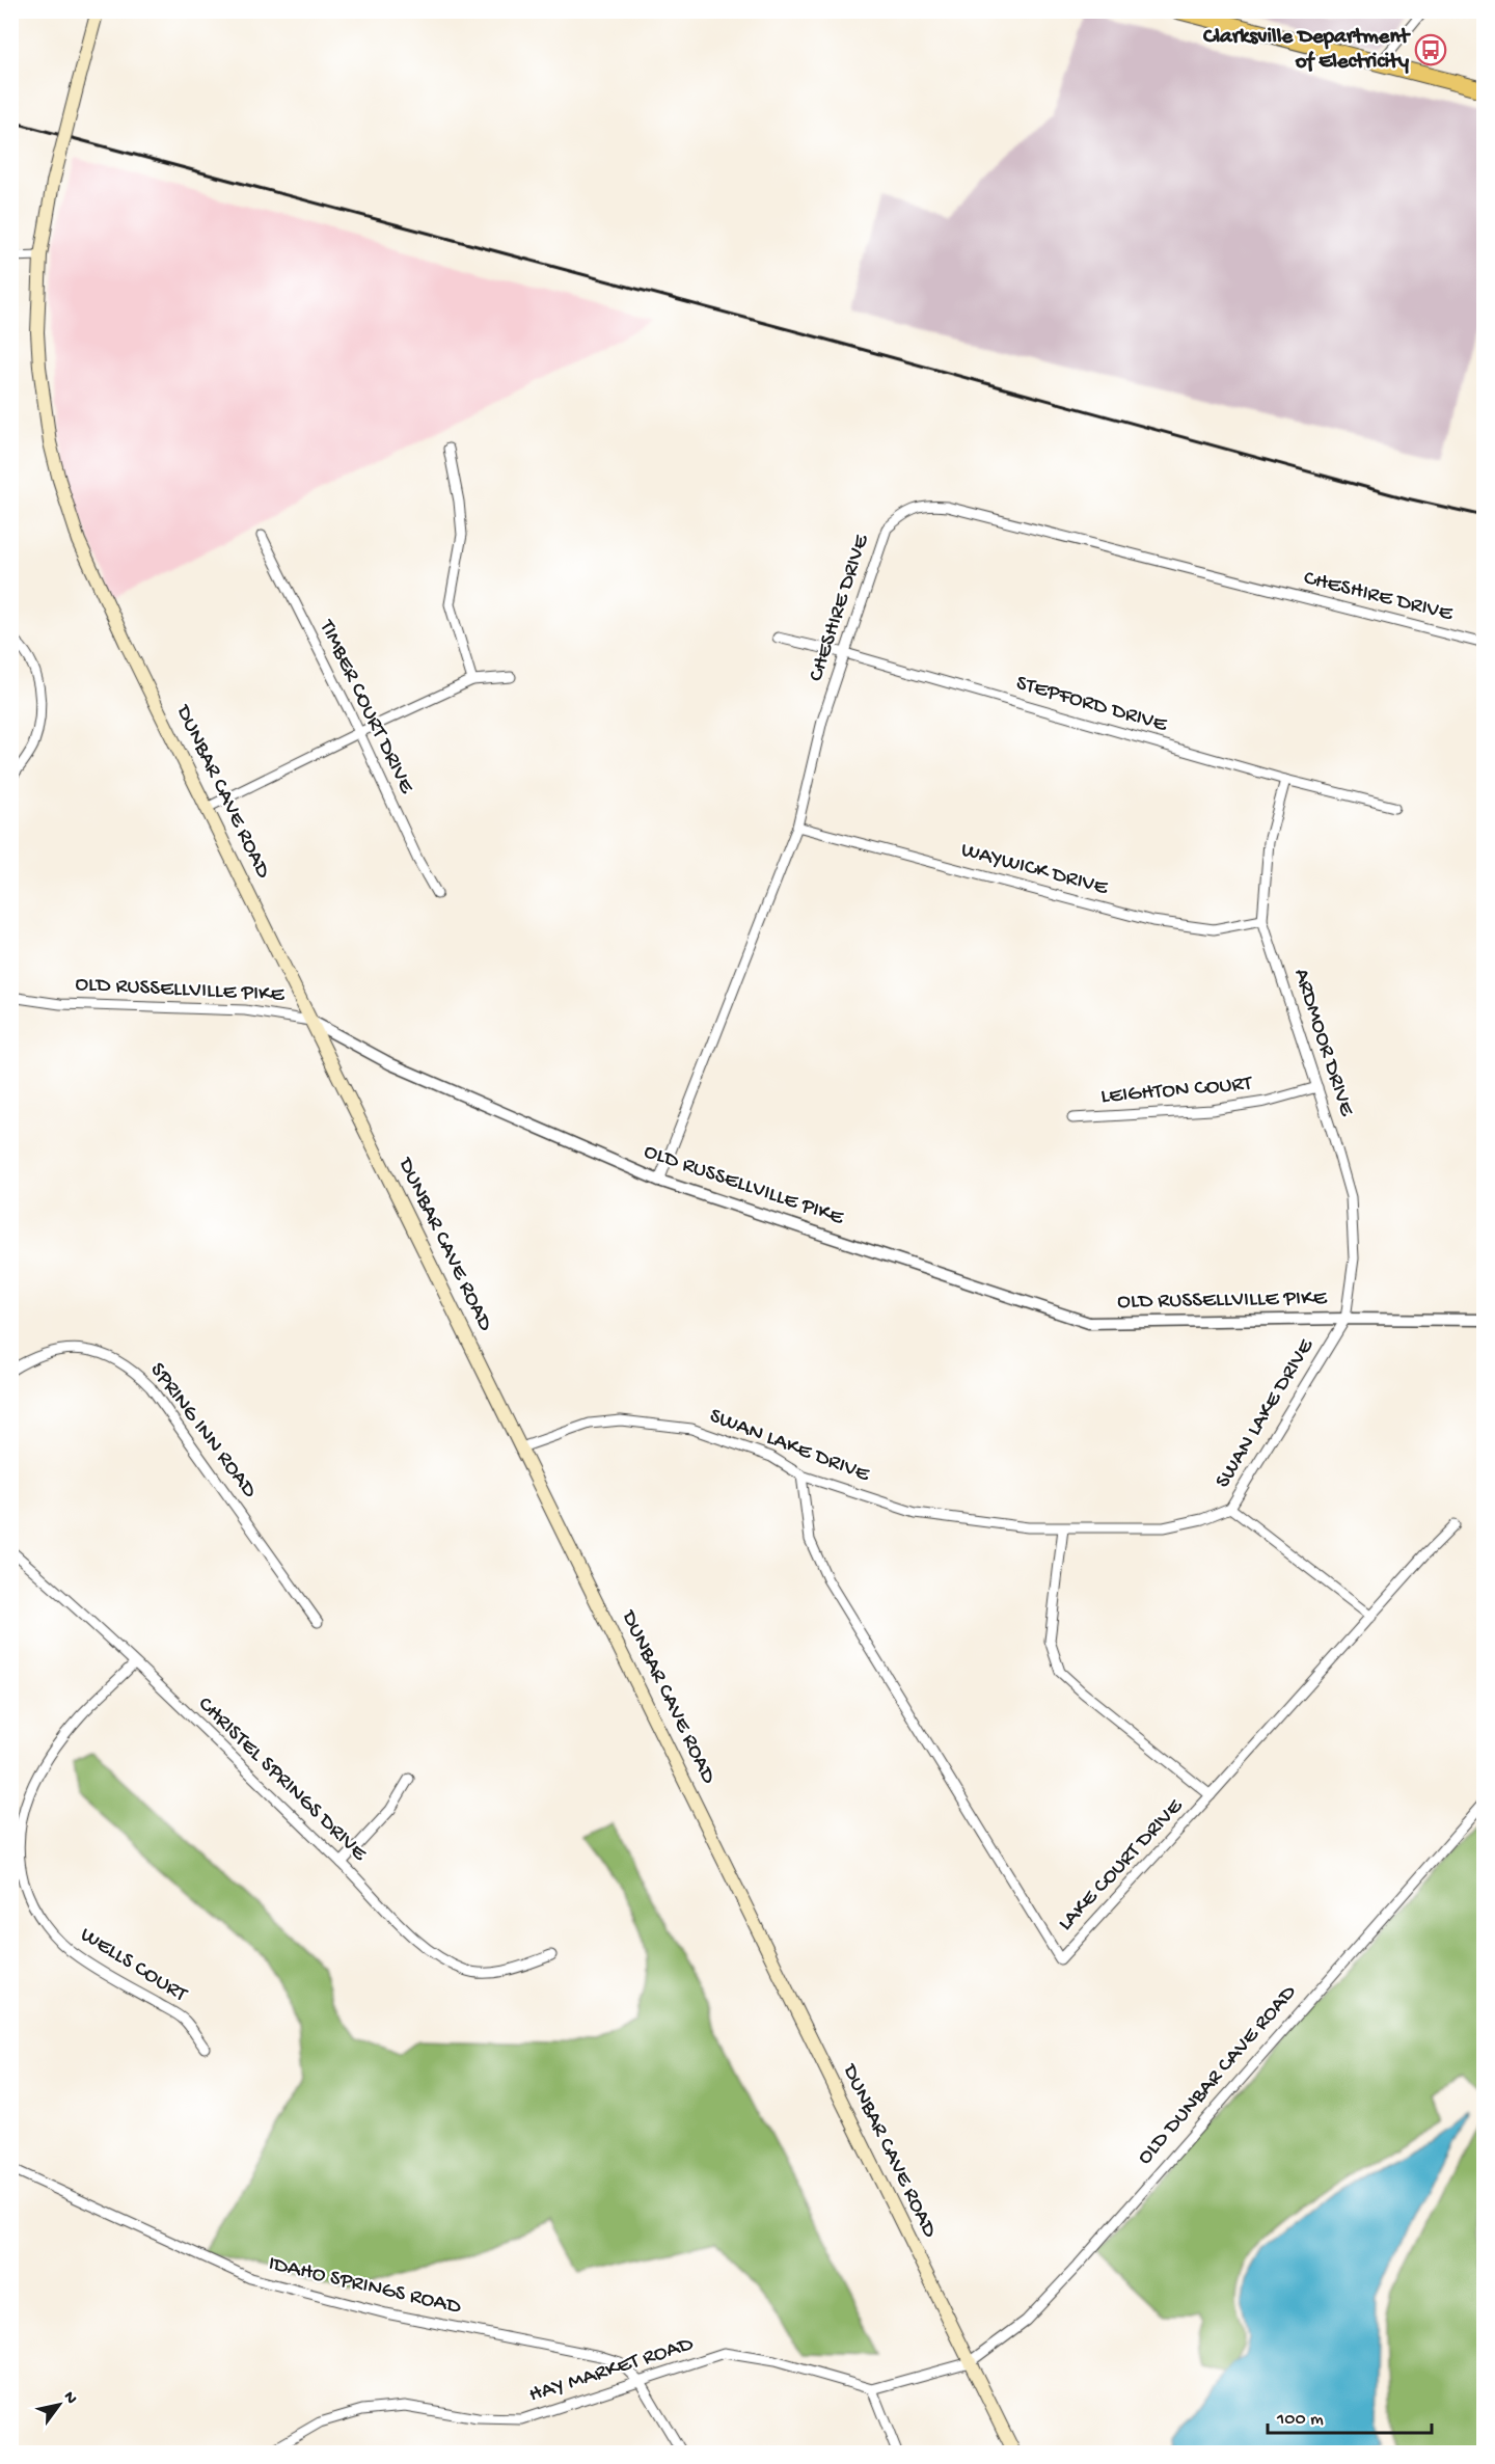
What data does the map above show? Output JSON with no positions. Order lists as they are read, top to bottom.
{
  "streets": {
    "main road": ["DUNBAR CAVE ROAD"],
    "street": [
      "CHESHIRE DRIVE",
      "STEPFORD DRIVE",
      "TIMBER COURT DRIVE",
      "WAYWICK DRIVE",
      "OLD RUSSELLVILLE PIKE",
      "ARDMOOR DRIVE",
      "LEIGHTON COURT",
      "SWAN LAKE DRIVE",
      "SPRING INN ROAD",
      "CHRISTEL SPRINGS DRIVE",
      "LAKE COURT DRIVE",
      "WELLS COURT",
      "OLD DUNBAR CAVE ROAD",
      "IDAHO SPRINGS ROAD",
      "HAY MARKET ROAD"
    ]
  },
  "crossings": [
    ["CHESHIRE DRIVE", "STEPFORD DRIVE"],
    ["CHESHIRE DRIVE", "WAYWICK DRIVE"],
    ["CHESHIRE DRIVE", "OLD RUSSELLVILLE PIKE"],
    ["STEPFORD DRIVE", "ARDMOOR DRIVE"],
    ["DUNBAR CAVE ROAD", "OLD RUSSELLVILLE PIKE"],
    ["DUNBAR CAVE ROAD", "SWAN LAKE DRIVE"],
    ["DUNBAR CAVE ROAD", "OLD DUNBAR CAVE ROAD"],
    ["WAYWICK DRIVE", "ARDMOOR DRIVE"],
    ["OLD RUSSELLVILLE PIKE", "ARDMOOR DRIVE"],
    ["OLD RUSSELLVILLE PIKE", "SWAN LAKE DRIVE"],
    ["ARDMOOR DRIVE", "LEIGHTON COURT"],
    ["ARDMOOR DRIVE", "SWAN LAKE DRIVE"],
    ["SWAN LAKE DRIVE", "LAKE COURT DRIVE"],
    ["CHRISTEL SPRINGS DRIVE", "WELLS COURT"],
    ["IDAHO SPRINGS ROAD", "HAY MARKET ROAD"]
  ],
  "places": {
    "bus stop": ["Clarksville Department of Electricity"]
  },
  "scale_bar": "100 m",
  "north": "top right"
}
